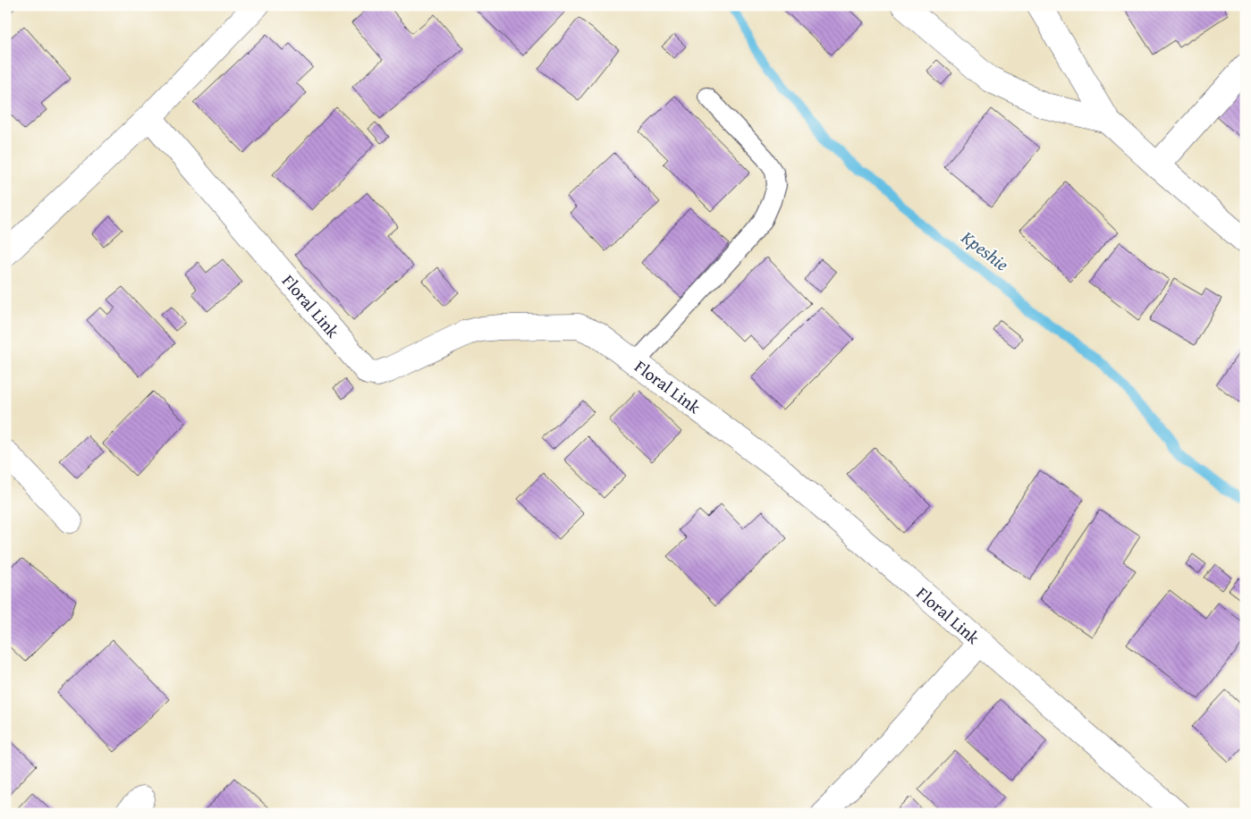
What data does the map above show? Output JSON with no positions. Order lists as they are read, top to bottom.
{
  "streets": {
    "street": ["Floral Link"]
  },
  "water": ["Kpeshie"]
}
